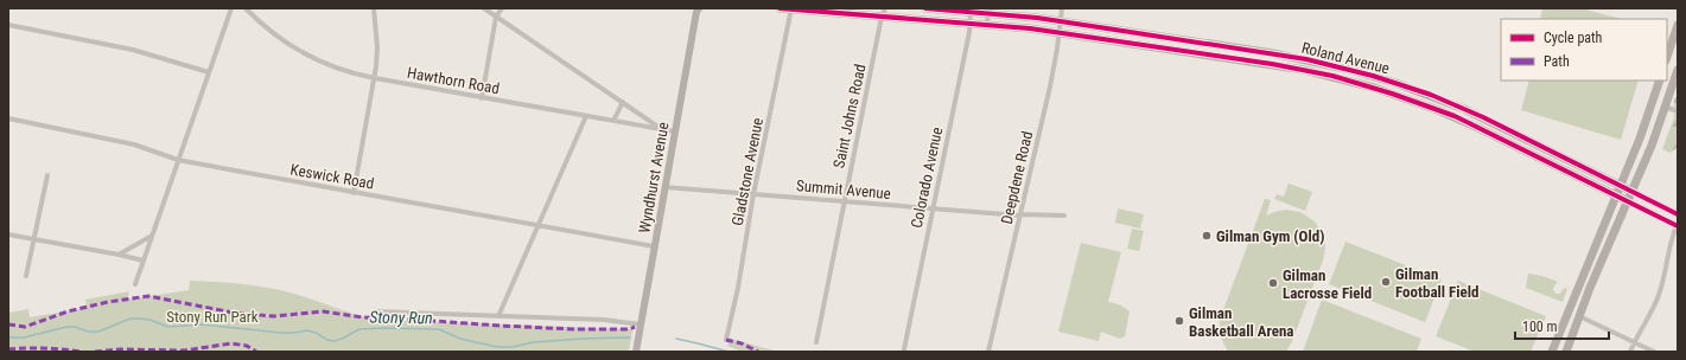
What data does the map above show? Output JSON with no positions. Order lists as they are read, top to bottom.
{
  "streets": {
    "main road": ["Roland Avenue"],
    "street": [
      "Hawthorn Road",
      "Saint Johns Road",
      "Gladstone Avenue",
      "Keswick Road",
      "Wyndhurst Avenue",
      "Colorado Avenue",
      "Deepdene Road",
      "Summit Avenue"
    ]
  },
  "crossings": [
    ["Roland Avenue", "Saint Johns Road"],
    ["Roland Avenue", "Gladstone Avenue"],
    ["Roland Avenue", "Colorado Avenue"],
    ["Roland Avenue", "Deepdene Road"],
    ["Hawthorn Road", "Wyndhurst Avenue"],
    ["Saint Johns Road", "Summit Avenue"],
    ["Gladstone Avenue", "Summit Avenue"],
    ["Keswick Road", "Wyndhurst Avenue"],
    ["Wyndhurst Avenue", "Summit Avenue"],
    ["Colorado Avenue", "Summit Avenue"],
    ["Deepdene Road", "Summit Avenue"]
  ],
  "water": ["Stony Run"],
  "parks": ["Stony Run Park"],
  "places": [
    "Gilman Gym (Old)",
    "Gilman Football Field",
    "Gilman Lacrosse Field",
    "Gilman Basketball Arena"
  ],
  "legend": ["Cycle path", "Path"],
  "scale_bar": "100 m"
}
